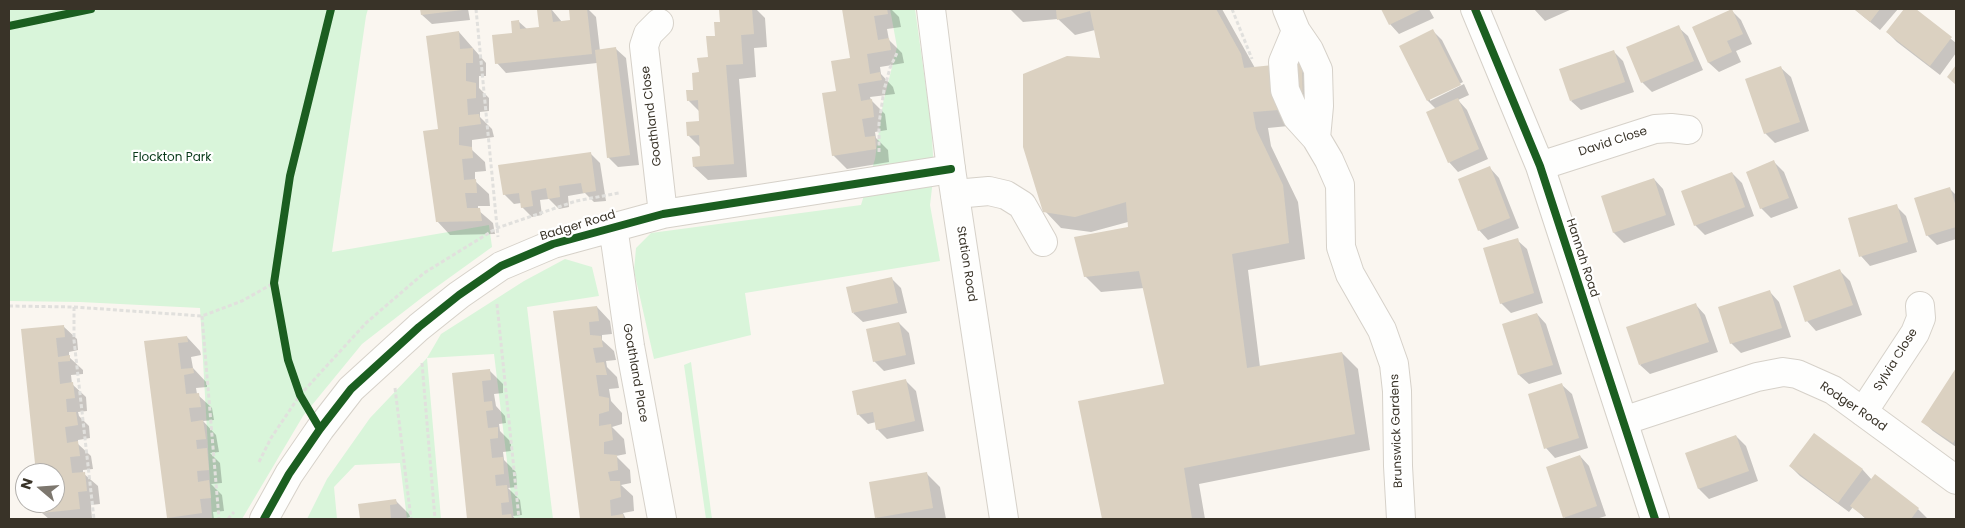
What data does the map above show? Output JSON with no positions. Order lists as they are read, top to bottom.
{
  "streets": {
    "street": [
      "Goathland Close",
      "David Close",
      "Badger Road",
      "Hannah Road",
      "Station Road",
      "Sylvia Close",
      "Goathland Place",
      "Rodger Road",
      "Brunswick Gardens"
    ]
  },
  "crossings": [
    ["Goathland Close", "Badger Road"],
    ["David Close", "Hannah Road"],
    ["Badger Road", "Station Road"],
    ["Badger Road", "Goathland Place"],
    ["Hannah Road", "Rodger Road"],
    ["Sylvia Close", "Rodger Road"]
  ],
  "parks": ["Flockton Park"],
  "north": "left"
}
